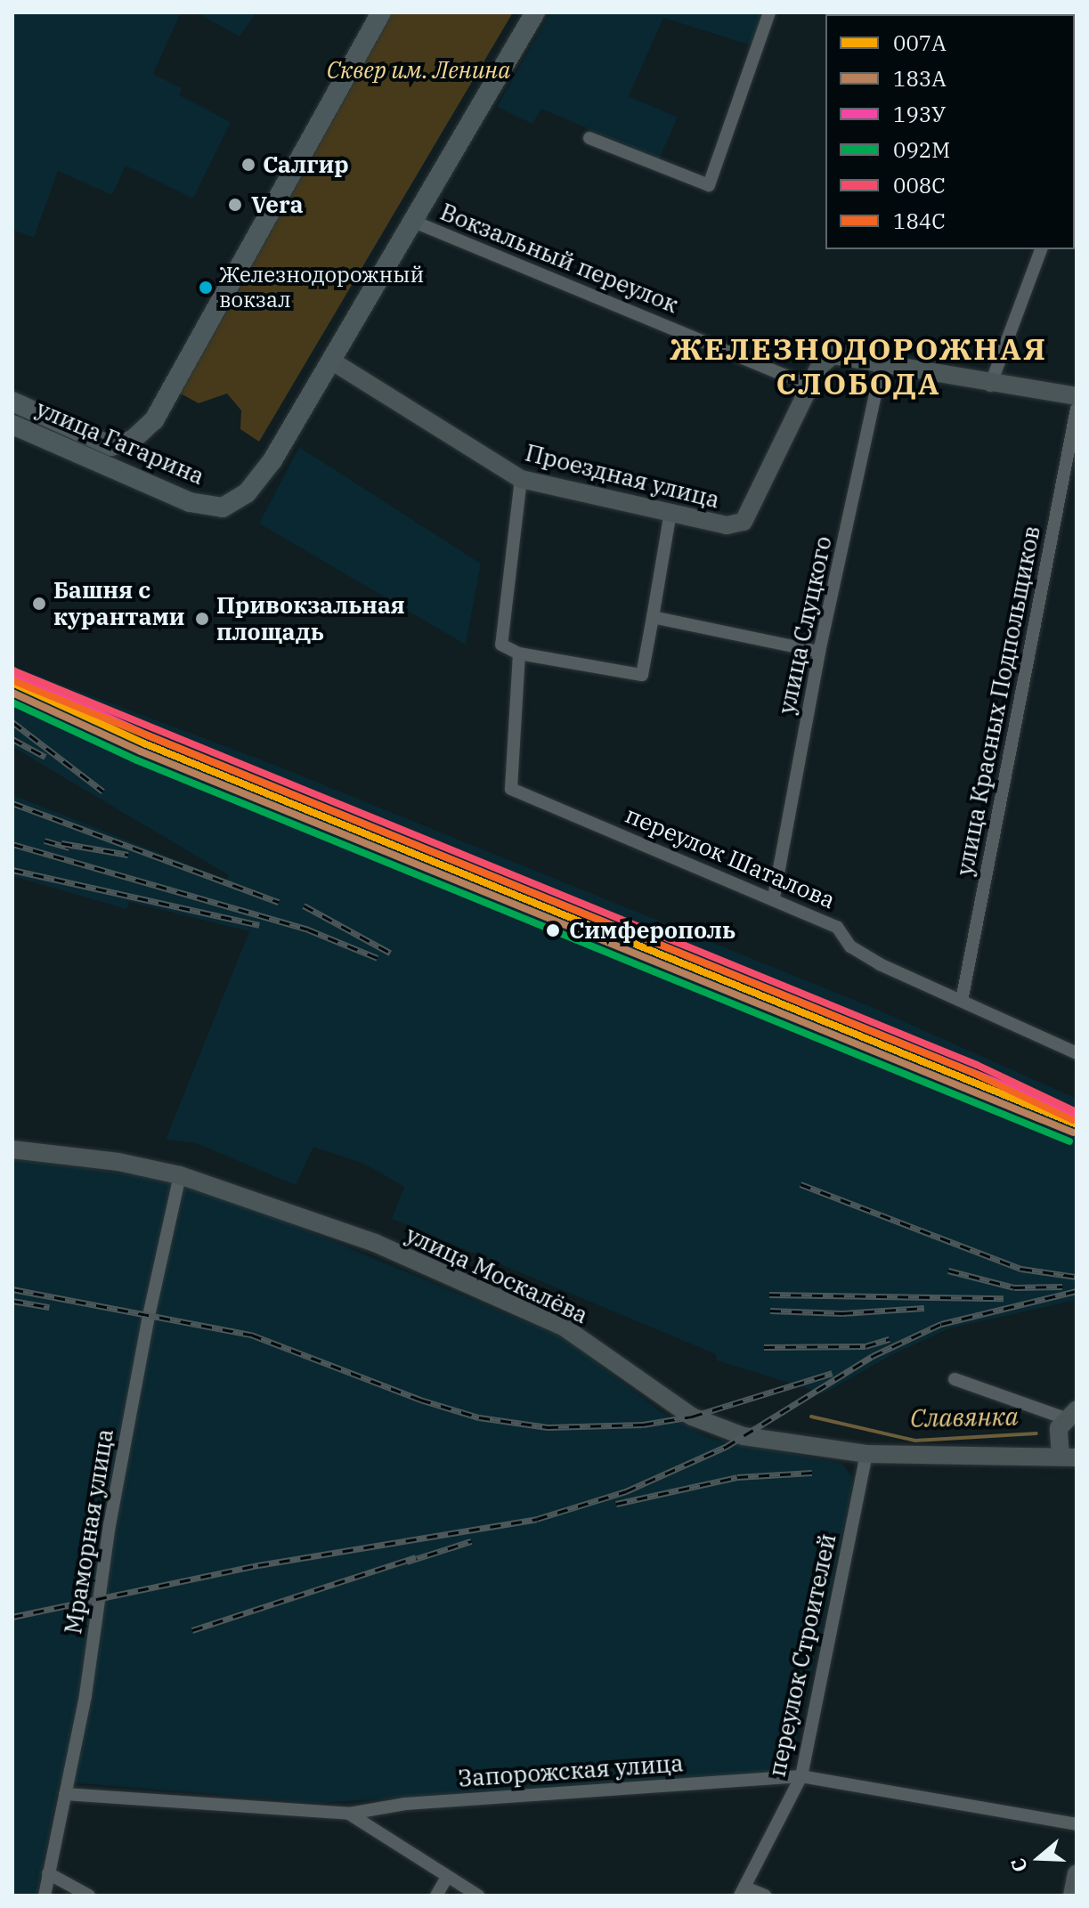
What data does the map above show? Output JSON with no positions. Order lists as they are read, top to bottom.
{
  "streets": {
    "main road": ["улица Гагарина", "Проездная улица", "улица Москалёва"],
    "street": [
      "Вокзальный переулок",
      "улица Слуцкого",
      "улица Красных Подпольщиков",
      "переулок Шаталова",
      "Мраморная улица",
      "переулок Строителей",
      "Запорожская улица"
    ]
  },
  "crossings": [
    ["Вокзальный переулок", "Проездная улица"],
    ["улица Гагарина", "Проездная улица"],
    ["Проездная улица", "улица Слуцкого"],
    ["улица Слуцкого", "переулок Шаталова"],
    ["улица Красных Подпольщиков", "переулок Шаталова"],
    ["улица Москалёва", "Мраморная улица"],
    ["улица Москалёва", "переулок Строителей"],
    ["Мраморная улица", "Запорожская улица"],
    ["переулок Строителей", "Запорожская улица"]
  ],
  "districts": ["ЖЕЛЕЗНОДОРОЖНАЯ СЛОБОДА"],
  "water": ["Славянка"],
  "parks": ["Сквер им. Ленина"],
  "places": [
    "Салгир",
    "Vera",
    "Железнодорожный вокзал",
    "Башня с курантами",
    "Привокзальная площадь",
    "Симферополь"
  ],
  "lines": [
    "transit line 008С",
    "transit line 193У",
    "transit line 184С",
    "transit line 007А",
    "transit line 183А",
    "transit line 092М"
  ],
  "legend": [
    "007А",
    "183А",
    "193У",
    "092М",
    "008С",
    "184С"
  ],
  "north": "left"
}
